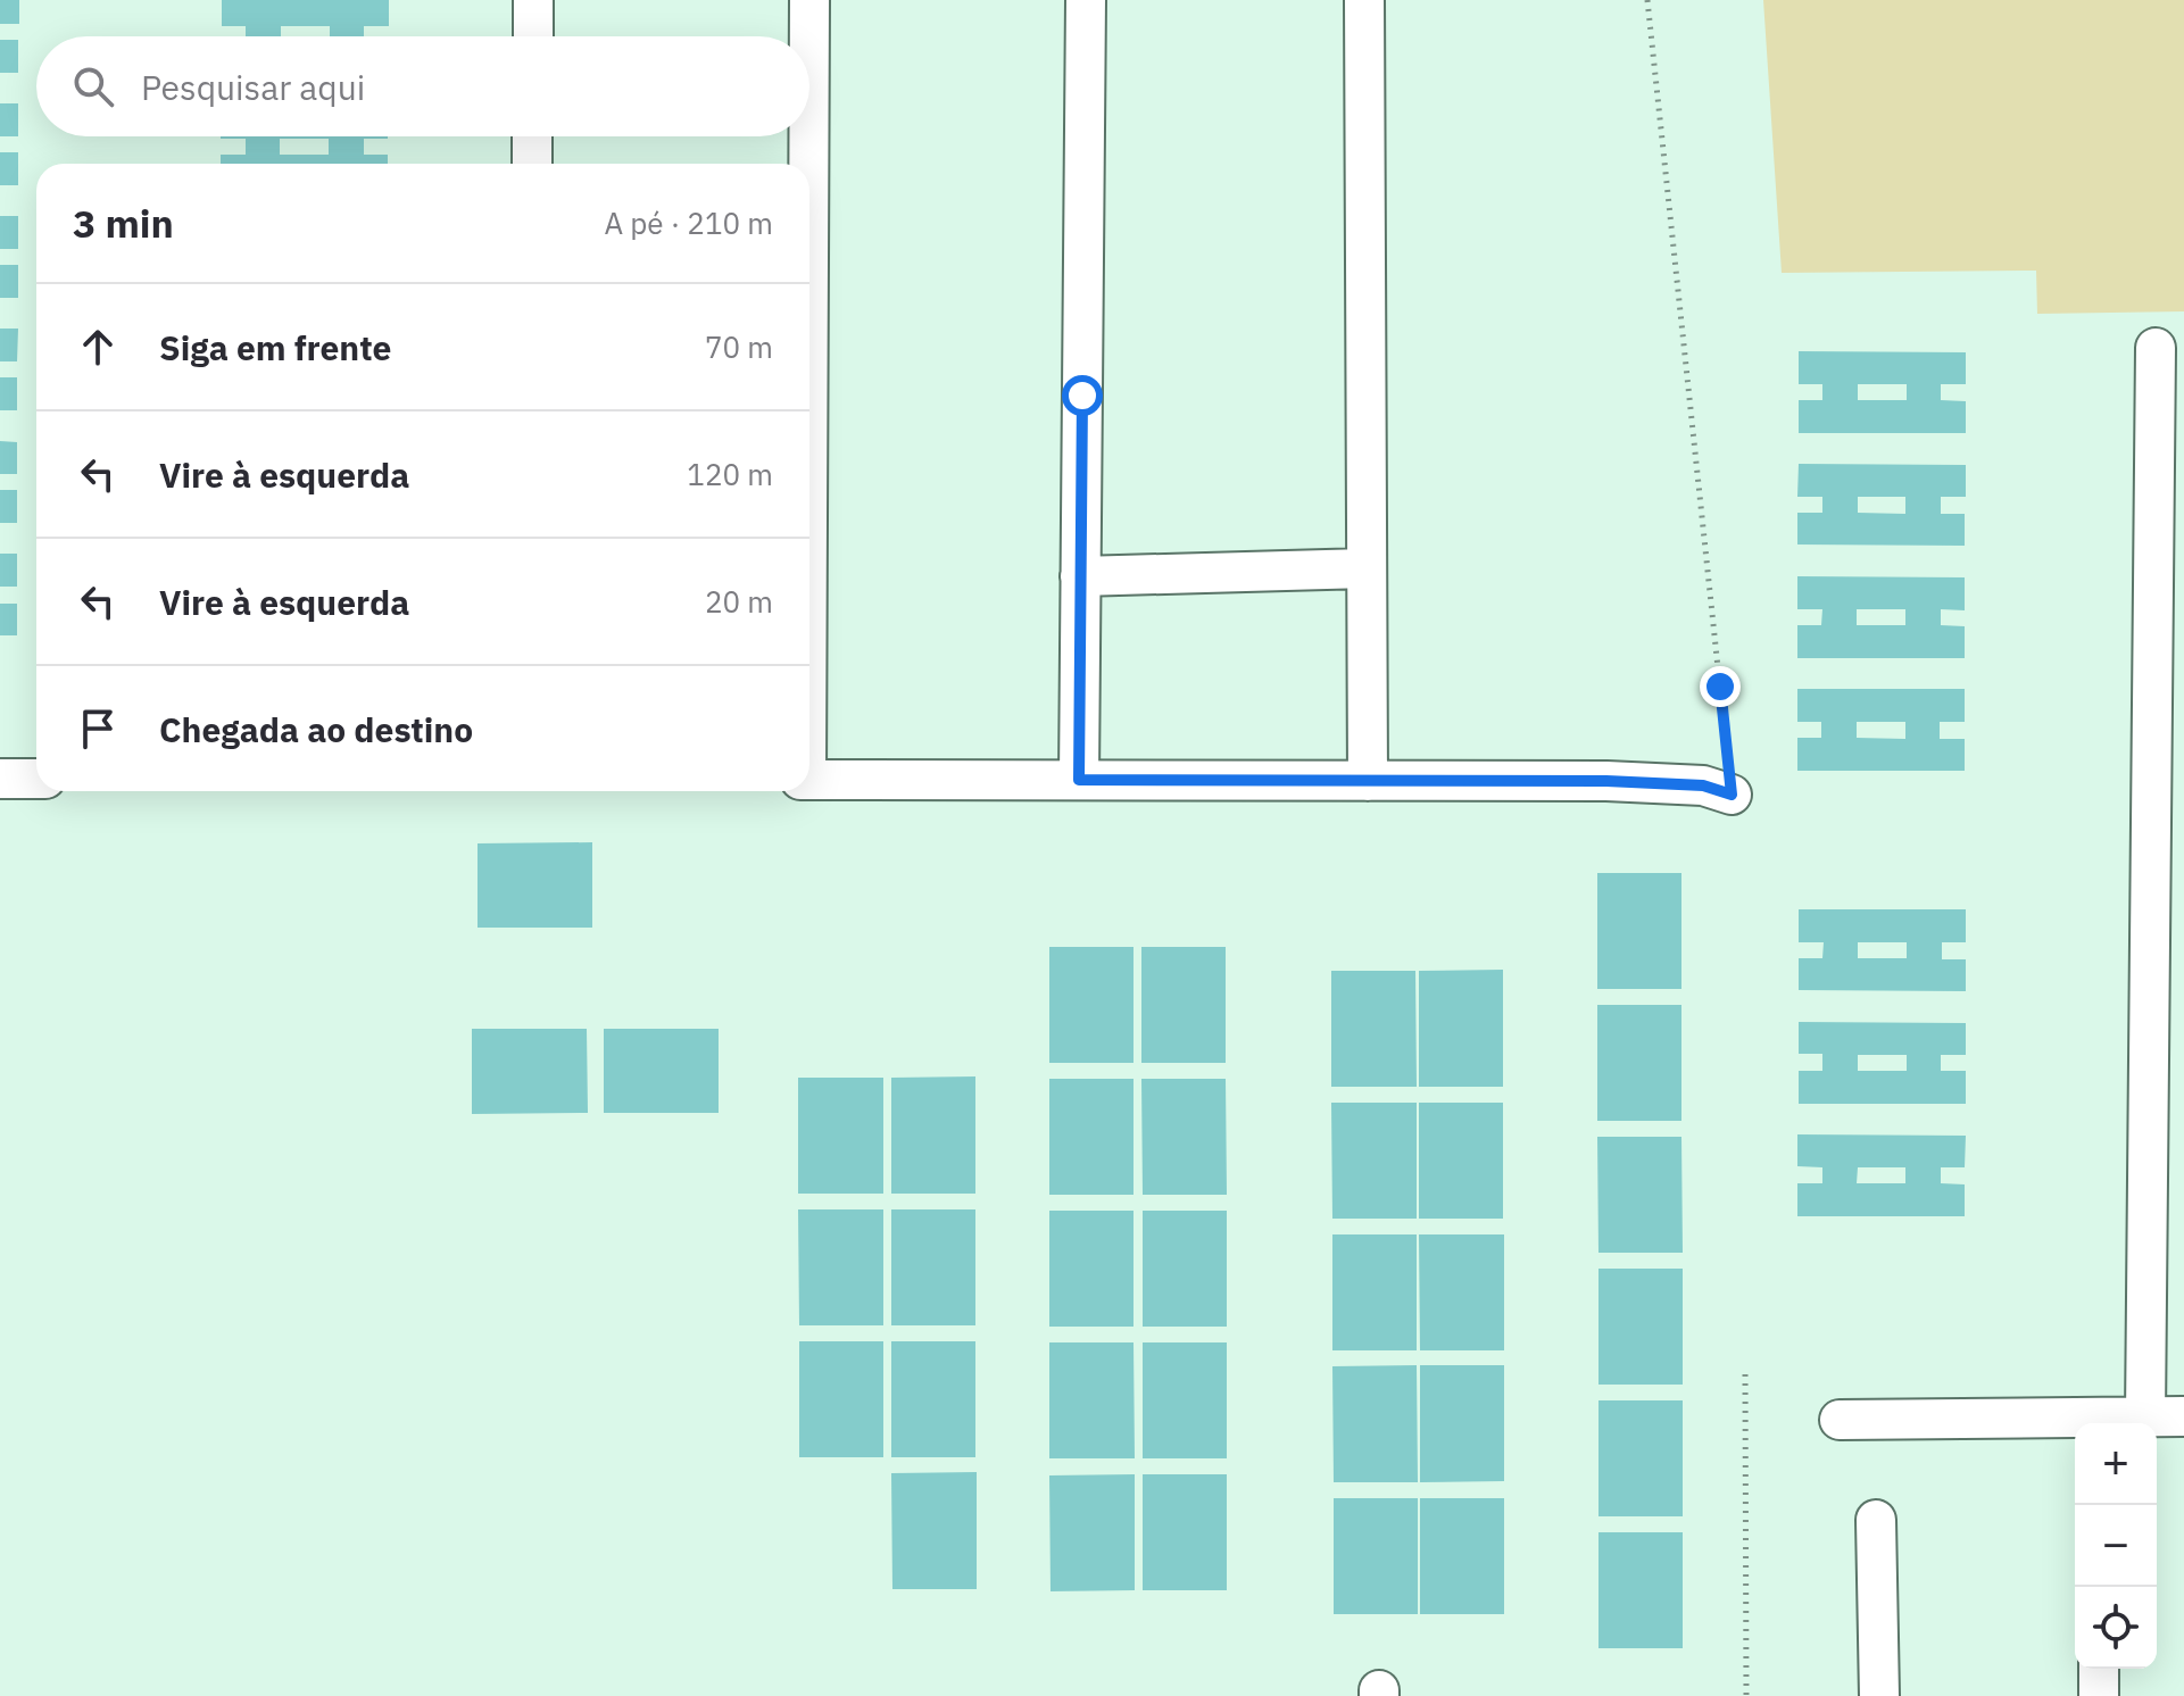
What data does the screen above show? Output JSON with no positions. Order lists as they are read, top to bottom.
{
  "page": {
    "search": "Pesquisar aqui",
    "heading": ["3 min", "A pé · 210 m"],
    "list": [
      ["Siga em frente", "70 m"],
      ["Vire à esquerda", "120 m"],
      ["Vire à esquerda", "20 m"],
      "Chegada ao destino"
    ],
    "map_buttons": ["+", "−"]
  }
}
